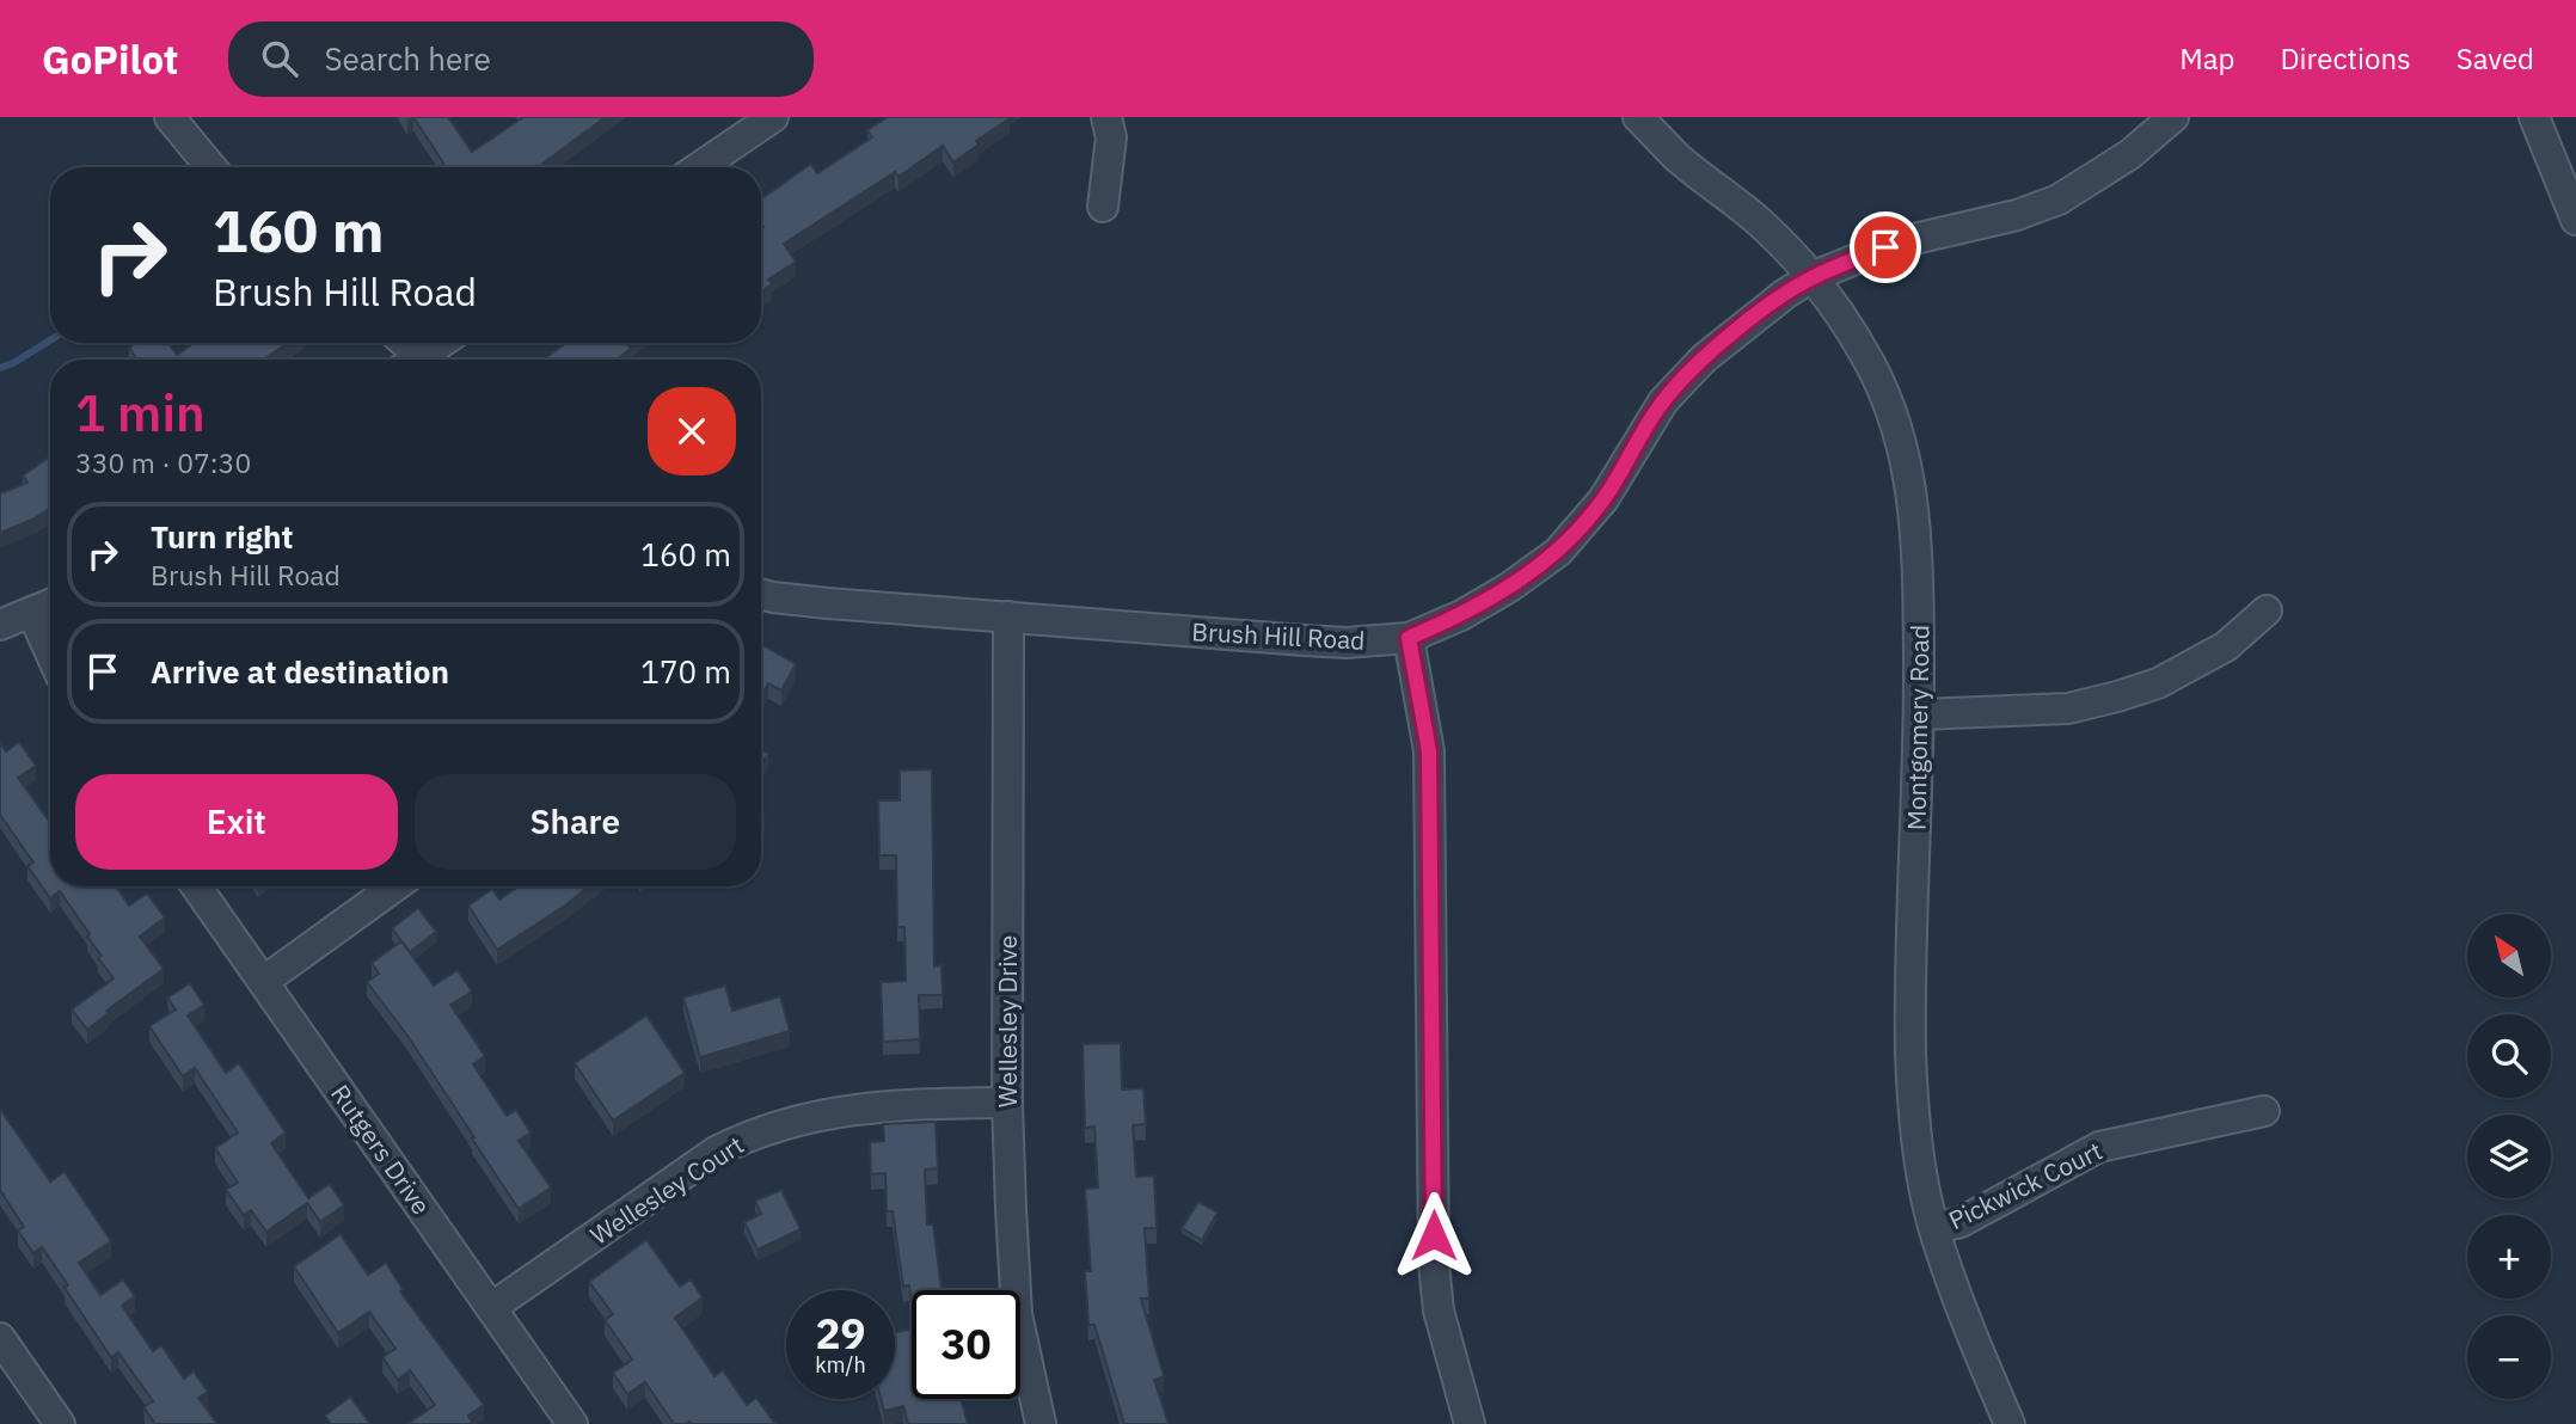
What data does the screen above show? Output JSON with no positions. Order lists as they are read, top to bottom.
{
  "streets": {
    "street": [
      "Brush Hill Road",
      "Montgomery Road",
      "Wellesley Drive",
      "Rutgers Drive",
      "Pickwick Court",
      "Wellesley Court"
    ]
  },
  "crossings": [
    ["Brush Hill Road", "Montgomery Road"],
    ["Brush Hill Road", "Wellesley Drive"],
    ["Montgomery Road", "Pickwick Court"],
    ["Wellesley Drive", "Wellesley Court"],
    ["Rutgers Drive", "Wellesley Court"]
  ],
  "north": "top left",
  "page": {
    "header": "GoPilot",
    "search": "Search here",
    "nav": ["Map", "Directions", "Saved"],
    "turn": ["160 m", "Brush Hill Road"],
    "heading": ["1 min", "330 m · 07:30"],
    "list": [
      {
        "name": "Turn right",
        "note": "Brush Hill Road",
        "value": "160 m"
      },
      {
        "name": "Arrive at destination",
        "value": "170 m"
      }
    ],
    "buttons": ["Exit", "Share"],
    "map_buttons": ["+", "−"],
    "speed": "29 km/h",
    "limit": "30"
  }
}
